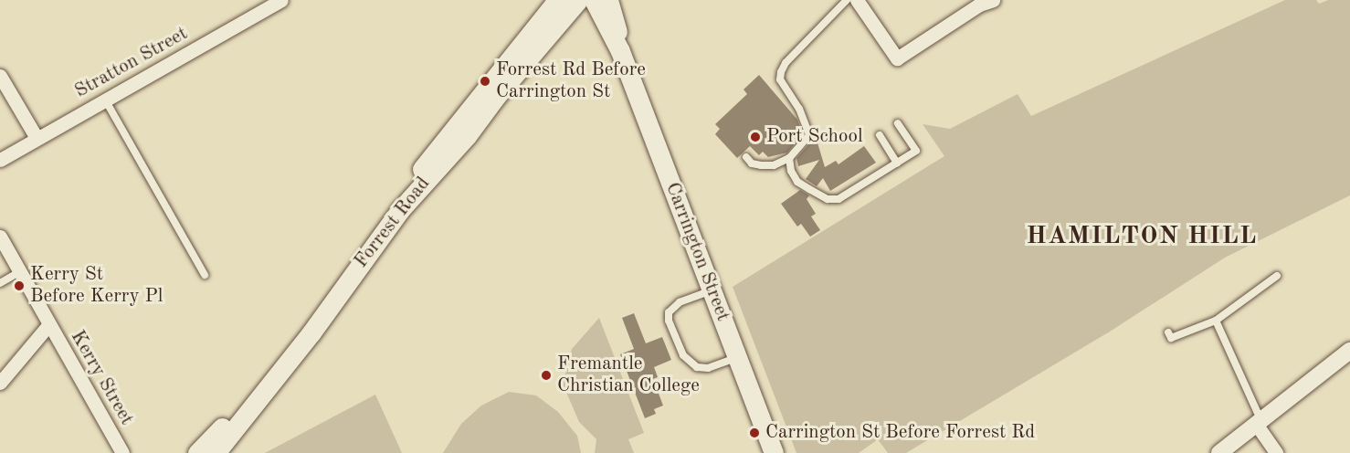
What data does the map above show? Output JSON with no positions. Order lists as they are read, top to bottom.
{
  "streets": {
    "main road": ["Forrest Road", "Carrington Street"],
    "street": ["Stratton Street", "Kerry Street"]
  },
  "districts": ["HAMILTON HILL"],
  "places": [
    "Forrest Rd Before Carrington St",
    "Port School",
    "Kerry St Before Kerry Pl",
    "Fremantle Christian College",
    "Carrington St Before Forrest Rd"
  ]
}
